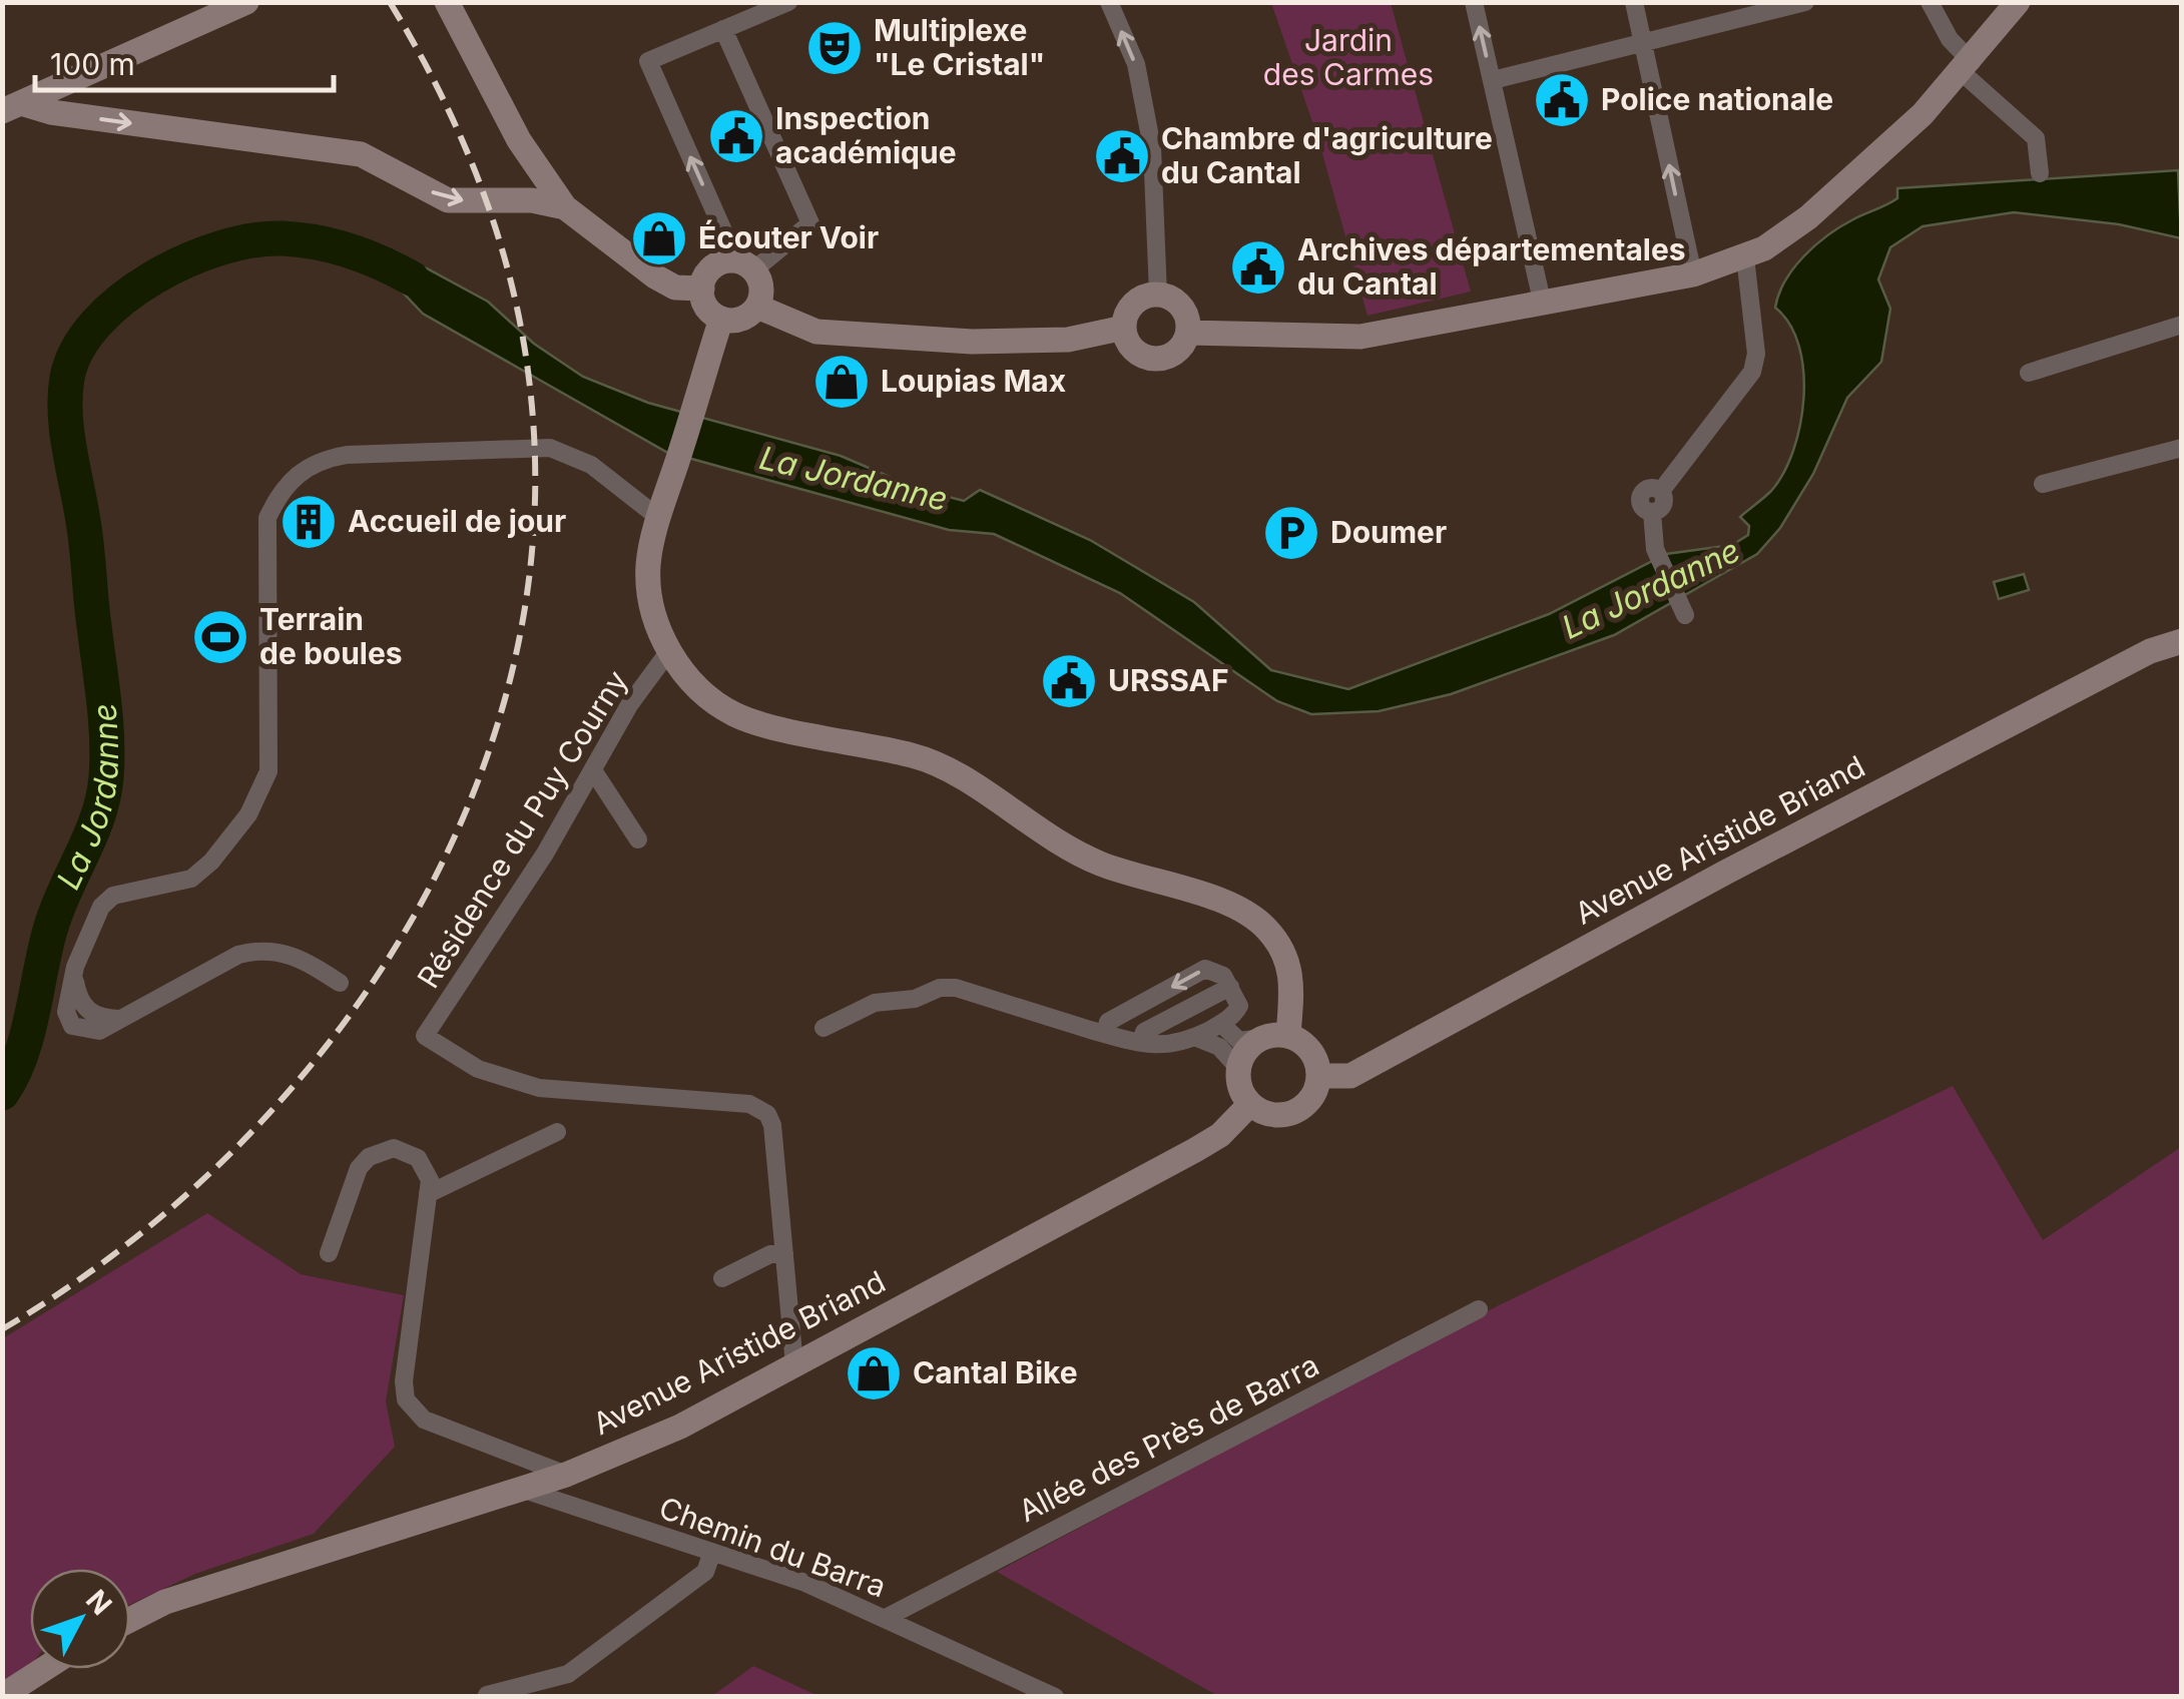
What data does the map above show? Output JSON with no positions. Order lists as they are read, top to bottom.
{
  "streets": {
    "main road": ["Avenue Aristide Briand"],
    "street": ["Résidence du Puy Courny", "Allée des Près de Barra", "Chemin du Barra"]
  },
  "crossings": [
    ["Avenue Aristide Briand", "Chemin du Barra"],
    ["Allée des Près de Barra", "Chemin du Barra"]
  ],
  "water": ["La Jordanne"],
  "parks": ["Jardin des Carmes"],
  "places": {
    "theatre": ["Multiplexe \"Le Cristal\""],
    "public building": [
      "Police nationale",
      "Inspection académique",
      "Chambre d'agriculture du Cantal",
      "Archives départementales du Cantal",
      "URSSAF"
    ],
    "shop": ["Écouter Voir", "Loupias Max", "Cantal Bike"],
    "building": ["Accueil de jour"],
    "parking": ["Doumer"],
    "sports": ["Terrain de boules"]
  },
  "scale_bar": "100 m",
  "north": "top right"
}
